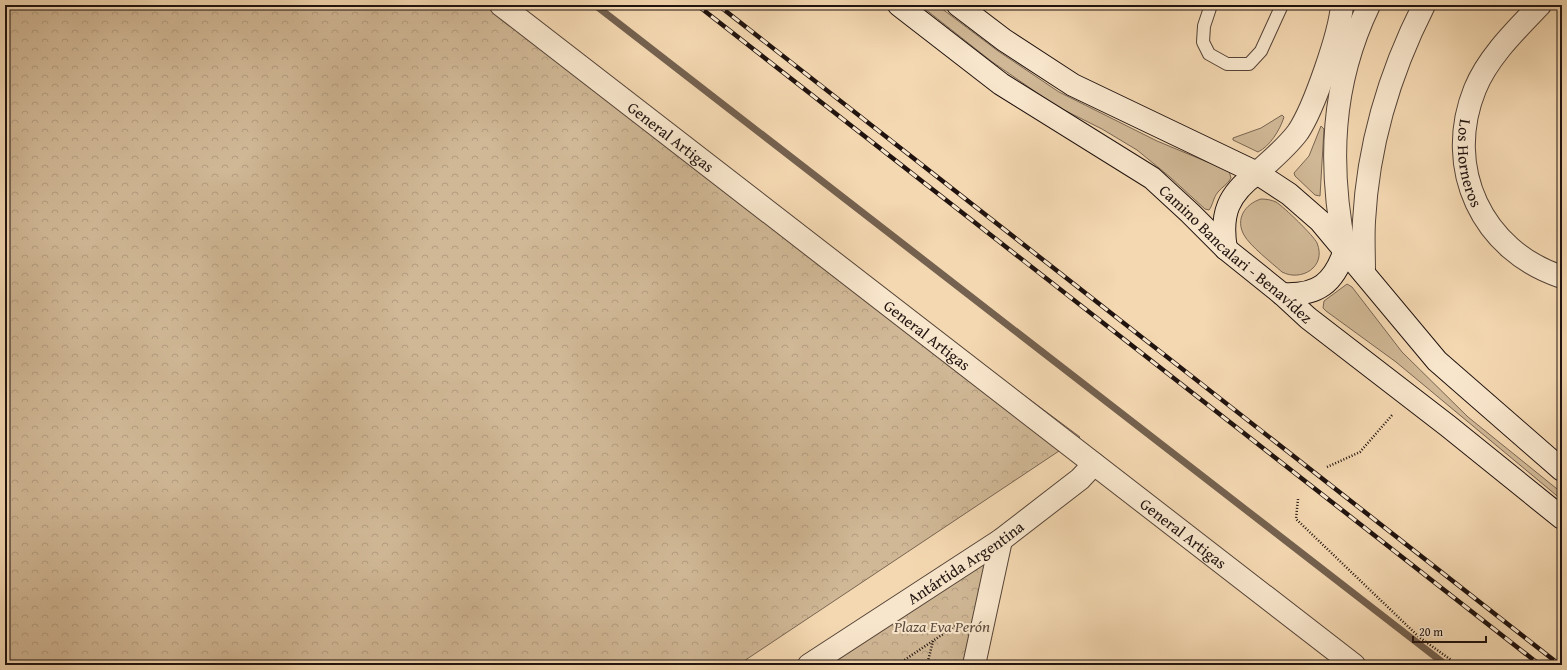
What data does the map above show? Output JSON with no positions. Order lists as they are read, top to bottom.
{
  "streets": {
    "street": [
      "General Artigas",
      "Los Horneros",
      "Camino Bancalari - Benavídez",
      "Antártida Argentina"
    ]
  },
  "crossings": [
    ["General Artigas", "Antártida Argentina"]
  ],
  "parks": ["Plaza Eva Perón"],
  "scale_bar": "20 m"
}
